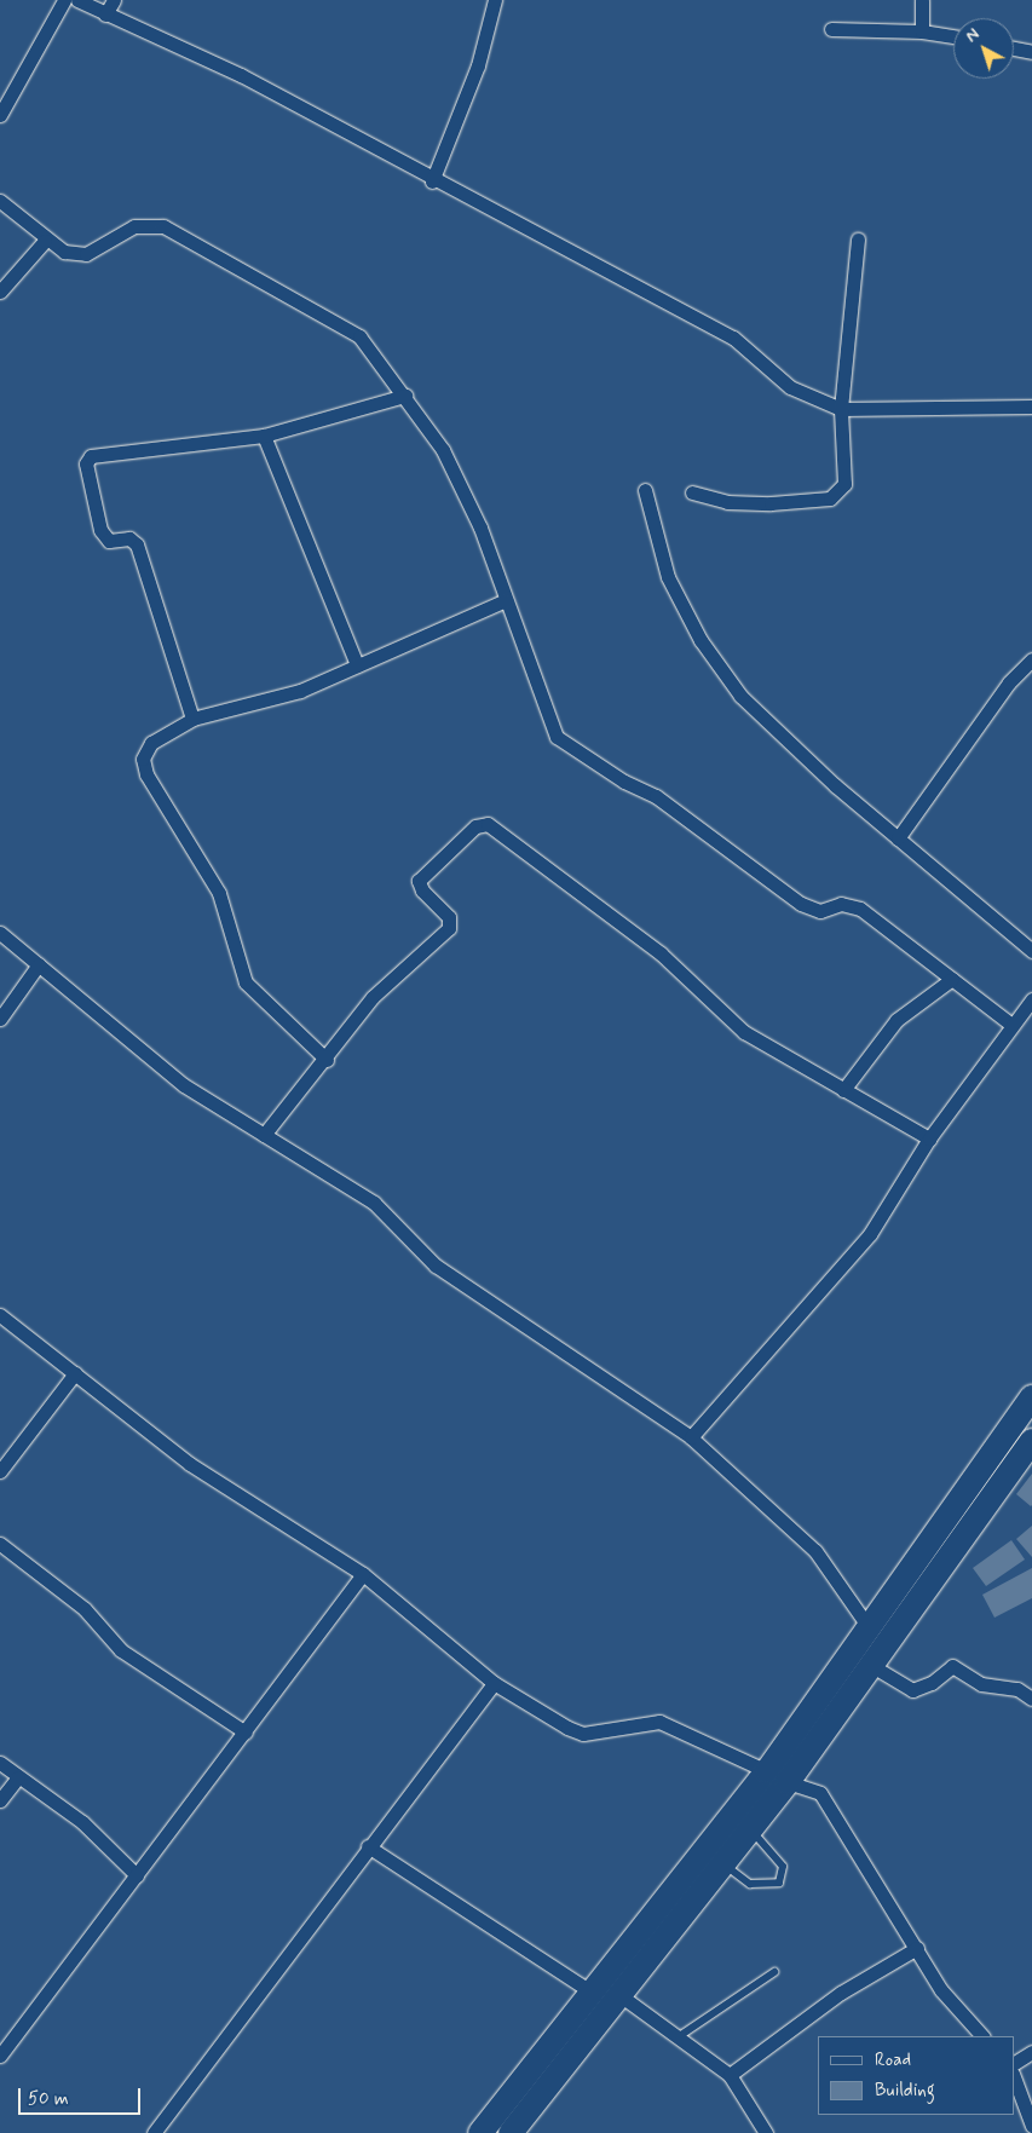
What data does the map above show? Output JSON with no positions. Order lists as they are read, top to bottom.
{
  "legend": ["Road", "Building"],
  "scale_bar": "50 m",
  "north": "top left"
}
